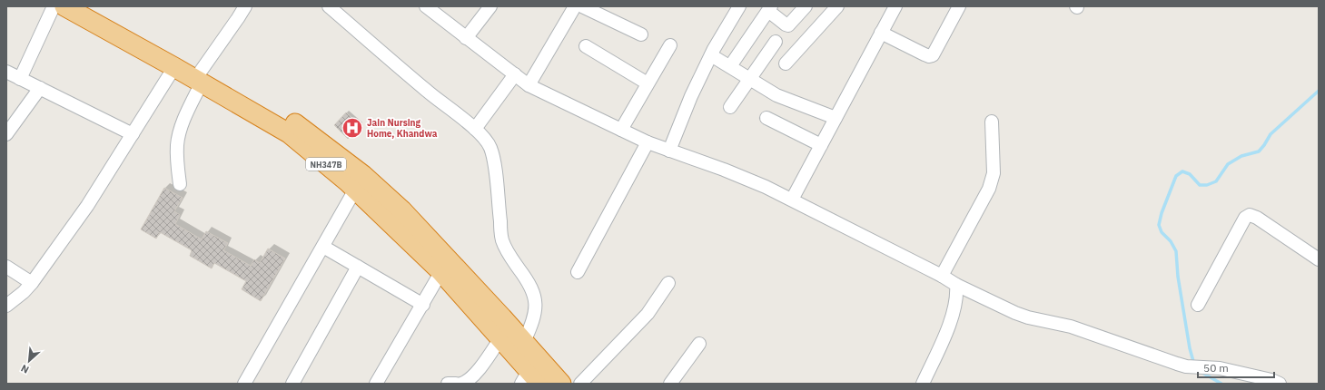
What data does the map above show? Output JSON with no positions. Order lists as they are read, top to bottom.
{
  "streets": {
    "highway": ["NH347B"]
  },
  "places": {
    "hospital": ["Jain Nursing Home, Khandwa"]
  },
  "scale_bar": "50 m",
  "north": "bottom left"
}
